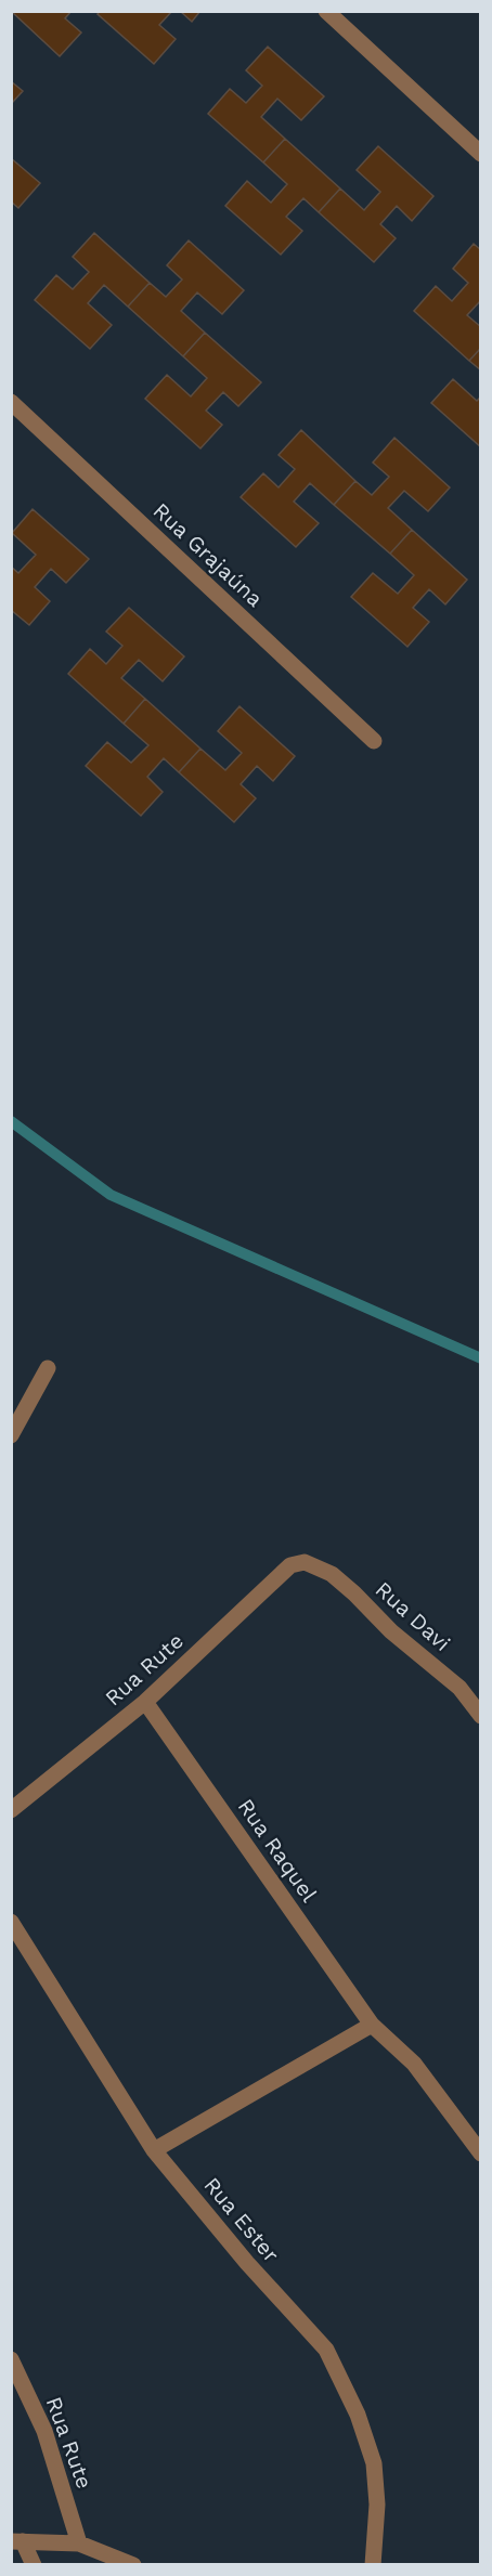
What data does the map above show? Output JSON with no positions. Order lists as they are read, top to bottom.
{
  "streets": {
    "street": [
      "Rua Grajaúna",
      "Rua Davi",
      "Rua Rute",
      "Rua Raquel",
      "Rua Ester"
    ]
  },
  "crossings": [
    ["Rua Davi", "Rua Rute"],
    ["Rua Rute", "Rua Raquel"]
  ]
}
